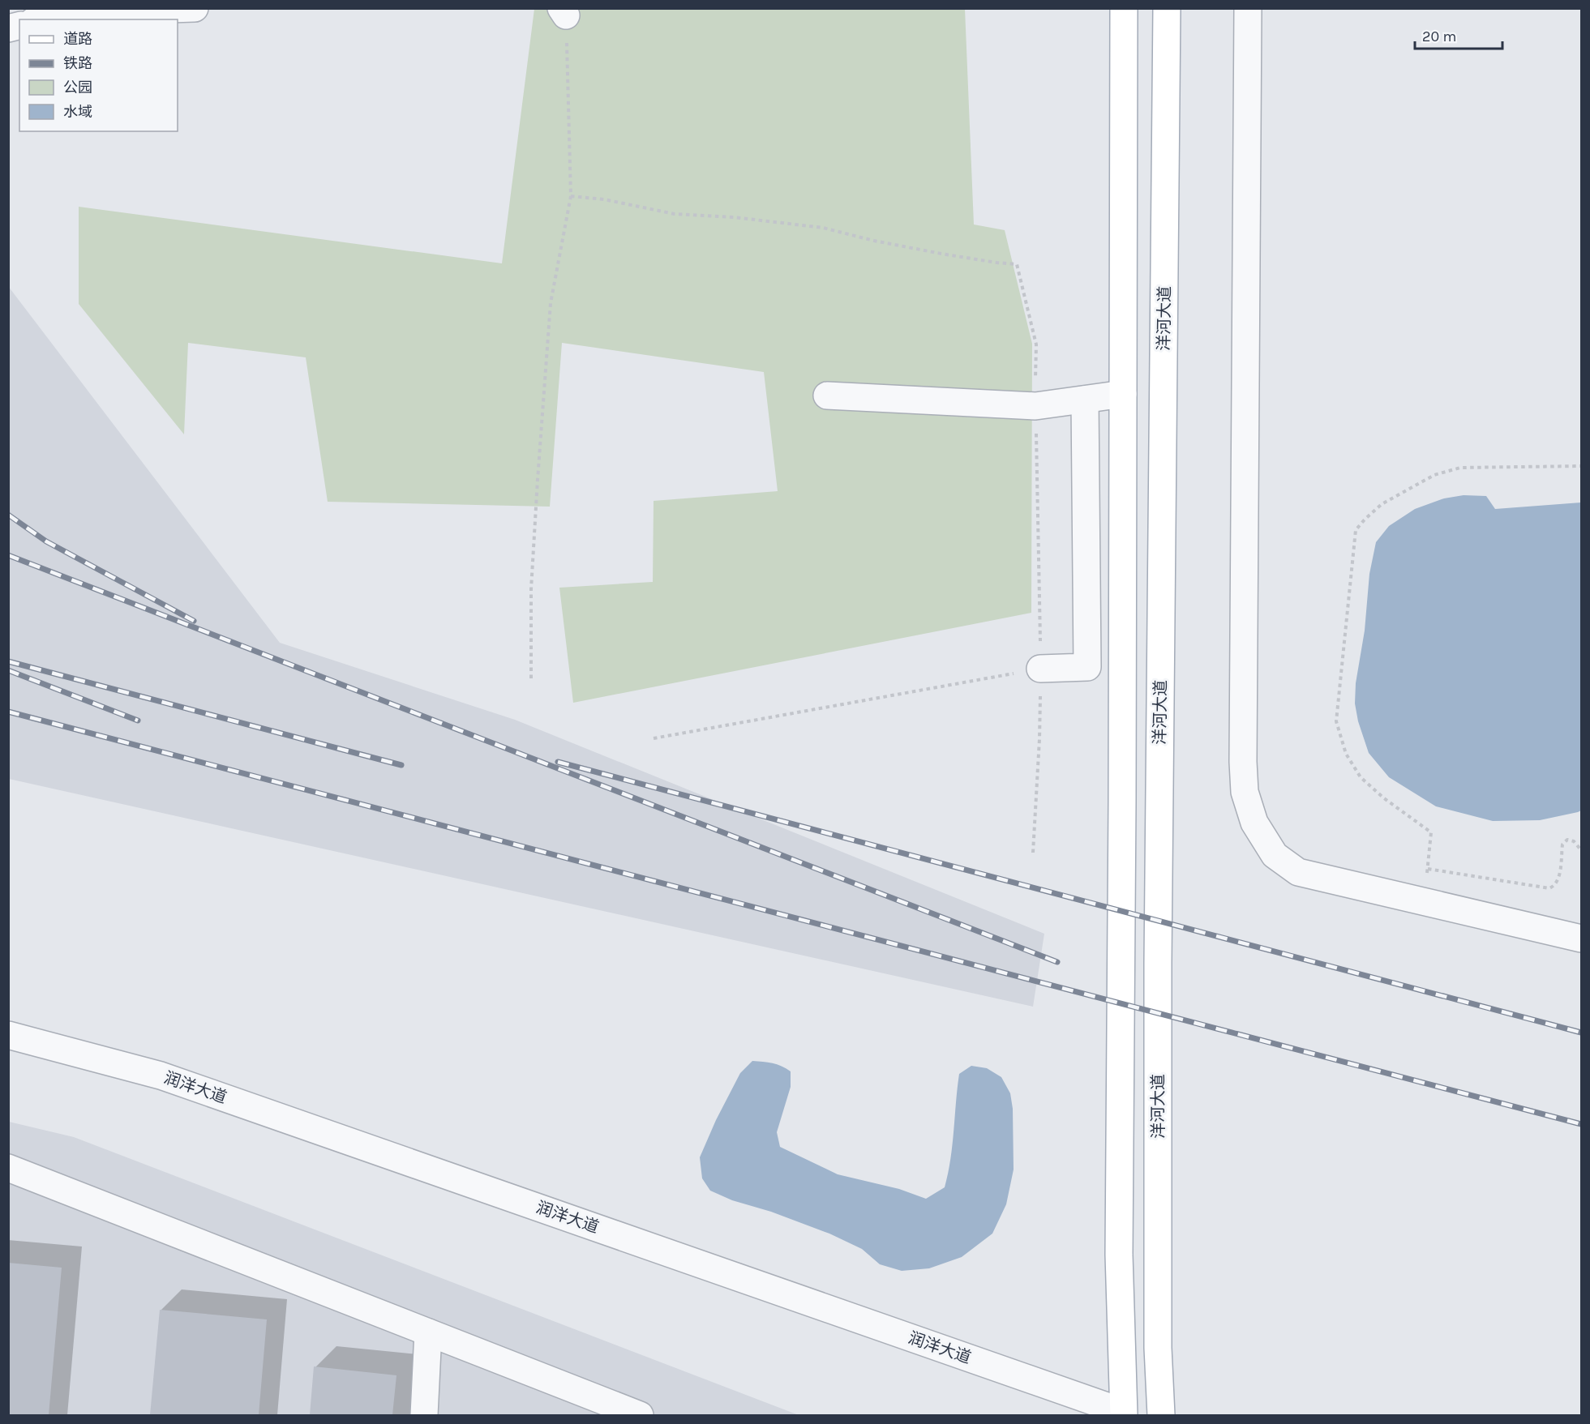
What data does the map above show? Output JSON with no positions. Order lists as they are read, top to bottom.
{
  "streets": {
    "main road": ["洋河大道"],
    "street": ["润洋大道"]
  },
  "legend": [
    "道路",
    "铁路",
    "公园",
    "水域"
  ],
  "scale_bar": "20 m"
}
